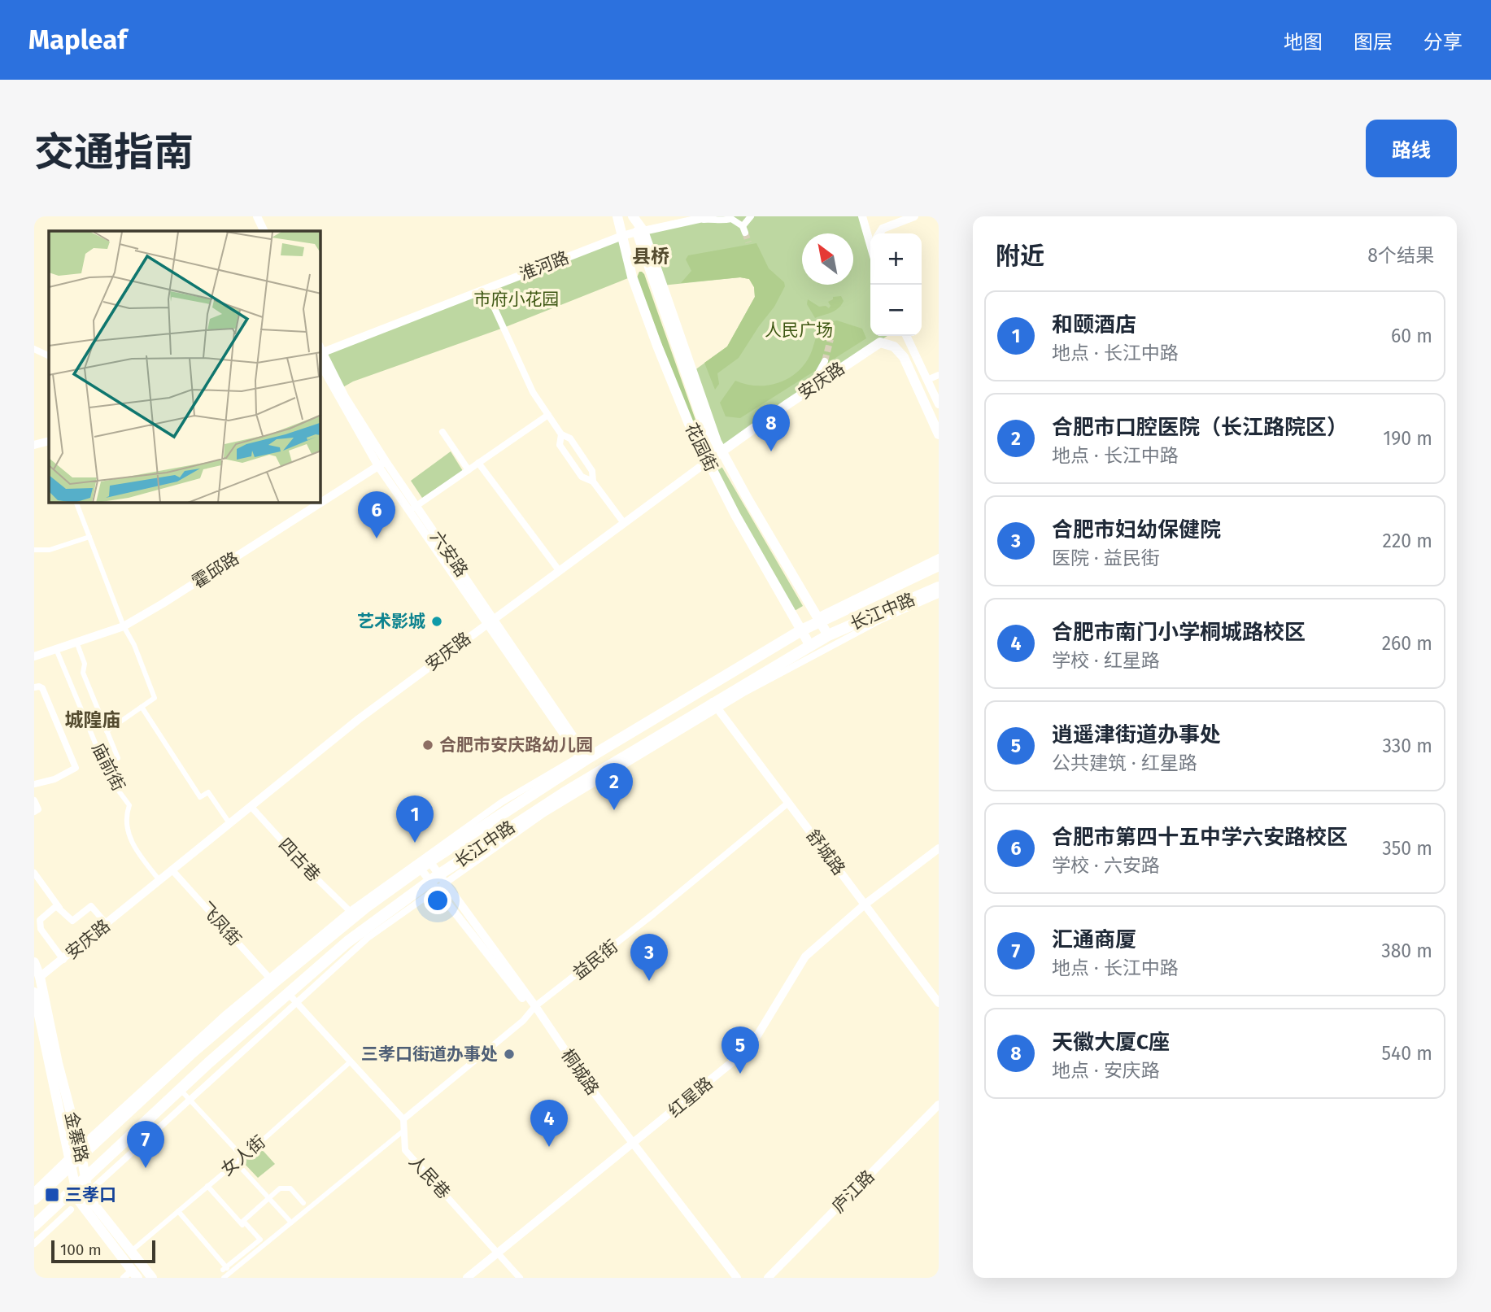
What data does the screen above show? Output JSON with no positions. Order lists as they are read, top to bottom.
{
  "streets": {
    "highway": ["长江中路"],
    "main road": ["安庆路", "花园街", "金寨路"],
    "street": [
      "淮河路",
      "六安路",
      "霍邱路",
      "庙前街",
      "舒城路",
      "四古巷",
      "飞凤街",
      "益民街",
      "桐城路",
      "红星路",
      "女人街",
      "人民巷",
      "庐江路"
    ]
  },
  "crossings": [
    ["淮河路", "花园街"],
    ["安庆路", "花园街"],
    ["安庆路", "六安路"],
    ["安庆路", "庙前街"],
    ["安庆路", "四古巷"],
    ["安庆路", "飞凤街"],
    ["安庆路", "金寨路"],
    ["花园街", "长江中路"],
    ["六安路", "霍邱路"],
    ["六安路", "长江中路"],
    ["霍邱路", "庙前街"],
    ["长江中路", "舒城路"],
    ["长江中路", "桐城路"],
    ["长江中路", "金寨路"],
    ["舒城路", "益民街"],
    ["舒城路", "红星路"],
    ["益民街", "桐城路"],
    ["益民街", "人民巷"],
    ["桐城路", "红星路"],
    ["红星路", "人民巷"]
  ],
  "districts": ["县桥", "城隍庙"],
  "parks": ["市府小花园", "人民广场"],
  "places": {
    "other": ["艺术影城", "合肥市安庆路幼儿园", "三孝口街道办事处"],
    "transit": ["三孝口"]
  },
  "scale_bar": "100 m",
  "north": "top left",
  "page": {
    "header": "Mapleaf",
    "nav": ["地图", "图层", "分享"],
    "title": "交通指南",
    "buttons": "路线",
    "heading": ["附近", "8个结果"],
    "map_buttons": ["+", "−"],
    "list": [
      {
        "mark": "1",
        "name": "和颐酒店",
        "note": "地点 · 长江中路",
        "value": "60 m"
      },
      {
        "mark": "2",
        "name": "合肥市口腔医院（长江路院区）",
        "note": "地点 · 长江中路",
        "value": "190 m"
      },
      {
        "mark": "3",
        "name": "合肥市妇幼保健院",
        "note": "医院 · 益民街",
        "value": "220 m"
      },
      {
        "mark": "4",
        "name": "合肥市南门小学桐城路校区",
        "note": "学校 · 红星路",
        "value": "260 m"
      },
      {
        "mark": "5",
        "name": "逍遥津街道办事处",
        "note": "公共建筑 · 红星路",
        "value": "330 m"
      },
      {
        "mark": "6",
        "name": "合肥市第四十五中学六安路校区",
        "note": "学校 · 六安路",
        "value": "350 m"
      },
      {
        "mark": "7",
        "name": "汇通商厦",
        "note": "地点 · 长江中路",
        "value": "380 m"
      },
      {
        "mark": "8",
        "name": "天徽大厦C座",
        "note": "地点 · 安庆路",
        "value": "540 m"
      }
    ],
    "pins": [
      "8",
      "6",
      "2",
      "1",
      "3",
      "5",
      "4",
      "7"
    ],
    "scale": "100 m"
  }
}
